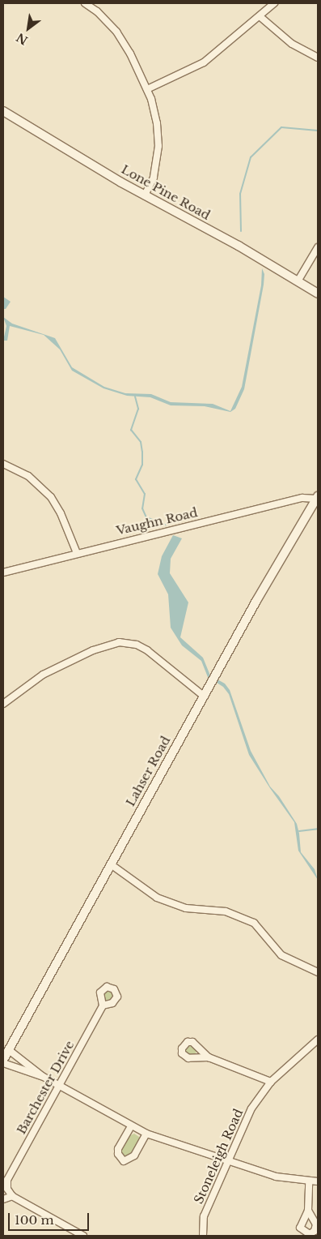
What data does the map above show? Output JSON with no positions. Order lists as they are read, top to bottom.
{
  "streets": {
    "street": [
      "Lone Pine Road",
      "Vaughn Road",
      "Lahser Road",
      "Barchester Drive",
      "Stoneleigh Road"
    ]
  },
  "crossings": [
    ["Vaughn Road", "Lahser Road"]
  ],
  "scale_bar": "100 m",
  "north": "bottom left"
}
